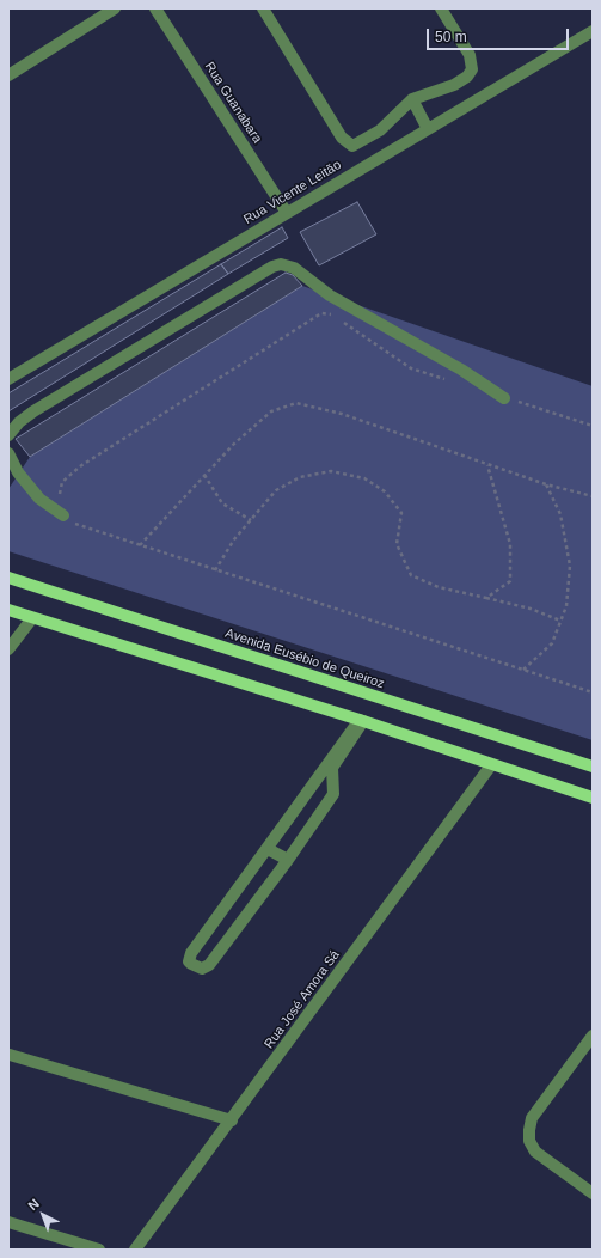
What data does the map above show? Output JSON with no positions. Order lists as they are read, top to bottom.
{
  "streets": {
    "main road": ["Avenida Eusébio de Queiroz"],
    "street": ["Rua Guanabara", "Rua Vicente Leitão", "Rua José Amora Sá"]
  },
  "crossings": [
    ["Rua Guanabara", "Rua Vicente Leitão"]
  ],
  "scale_bar": "50 m",
  "north": "top left"
}
